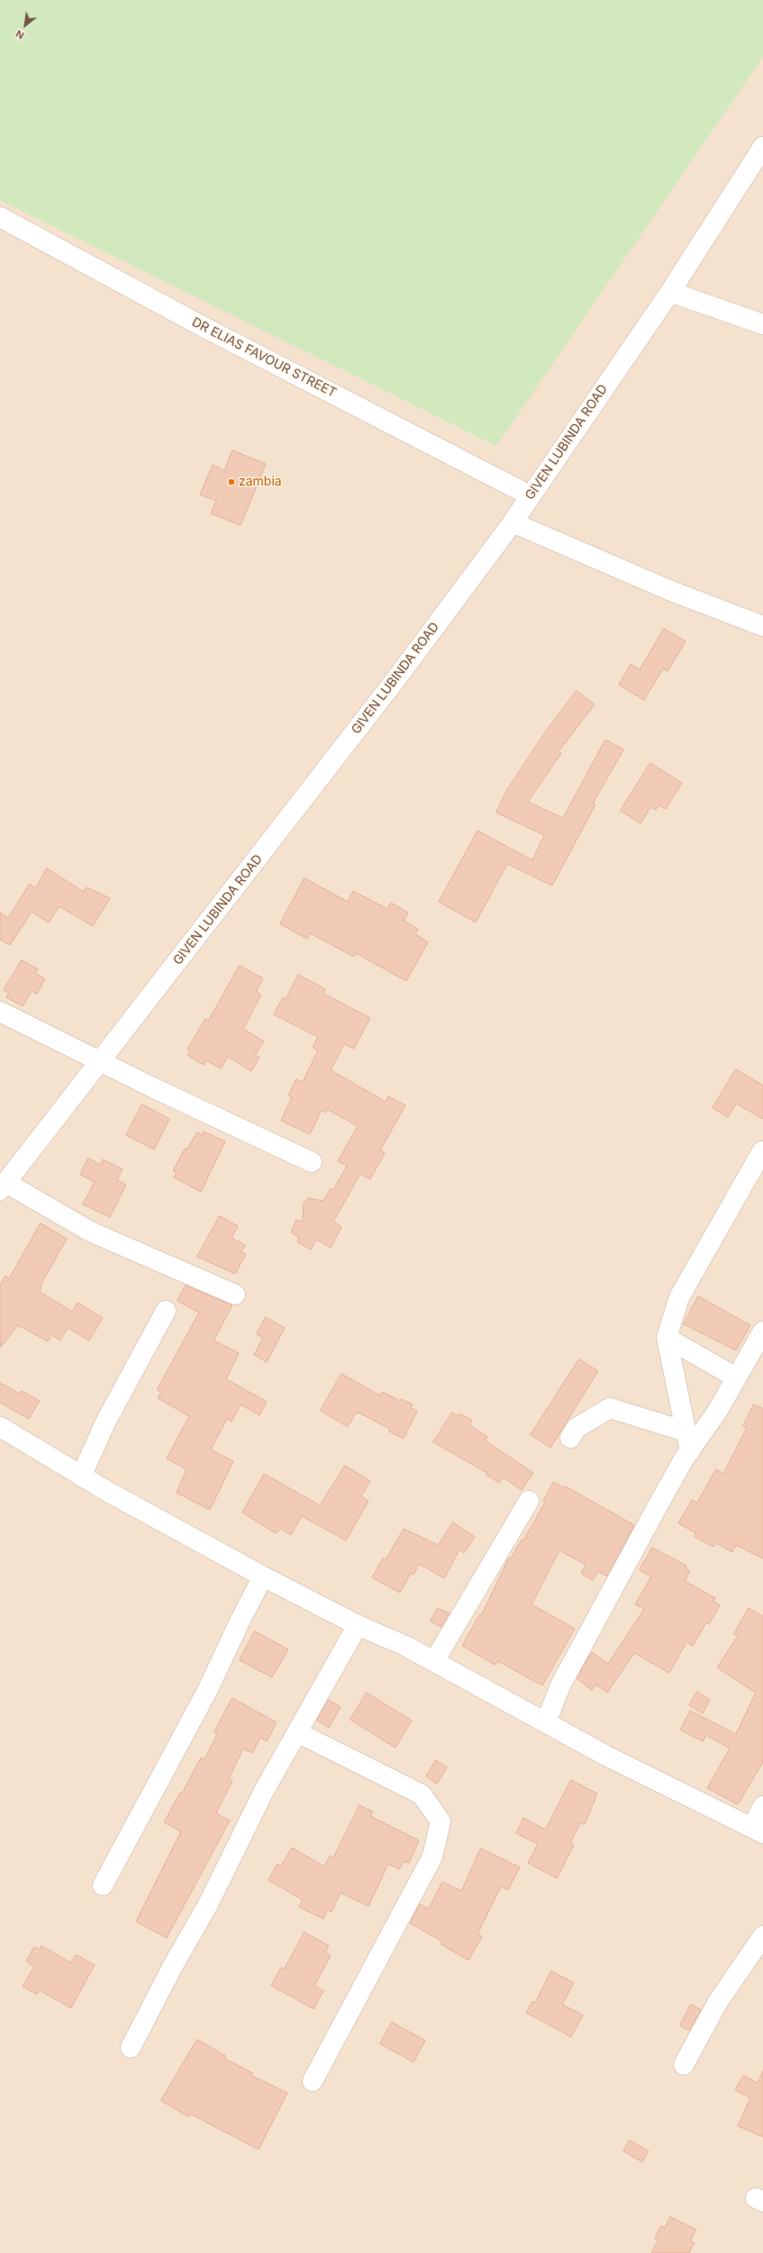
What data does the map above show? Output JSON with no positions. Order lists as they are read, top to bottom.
{
  "streets": {
    "street": ["DR ELIAS FAVOUR STREET", "GIVEN LUBINDA ROAD"]
  },
  "crossings": [
    ["DR ELIAS FAVOUR STREET", "GIVEN LUBINDA ROAD"]
  ],
  "places": ["zambia"],
  "north": "bottom left"
}
